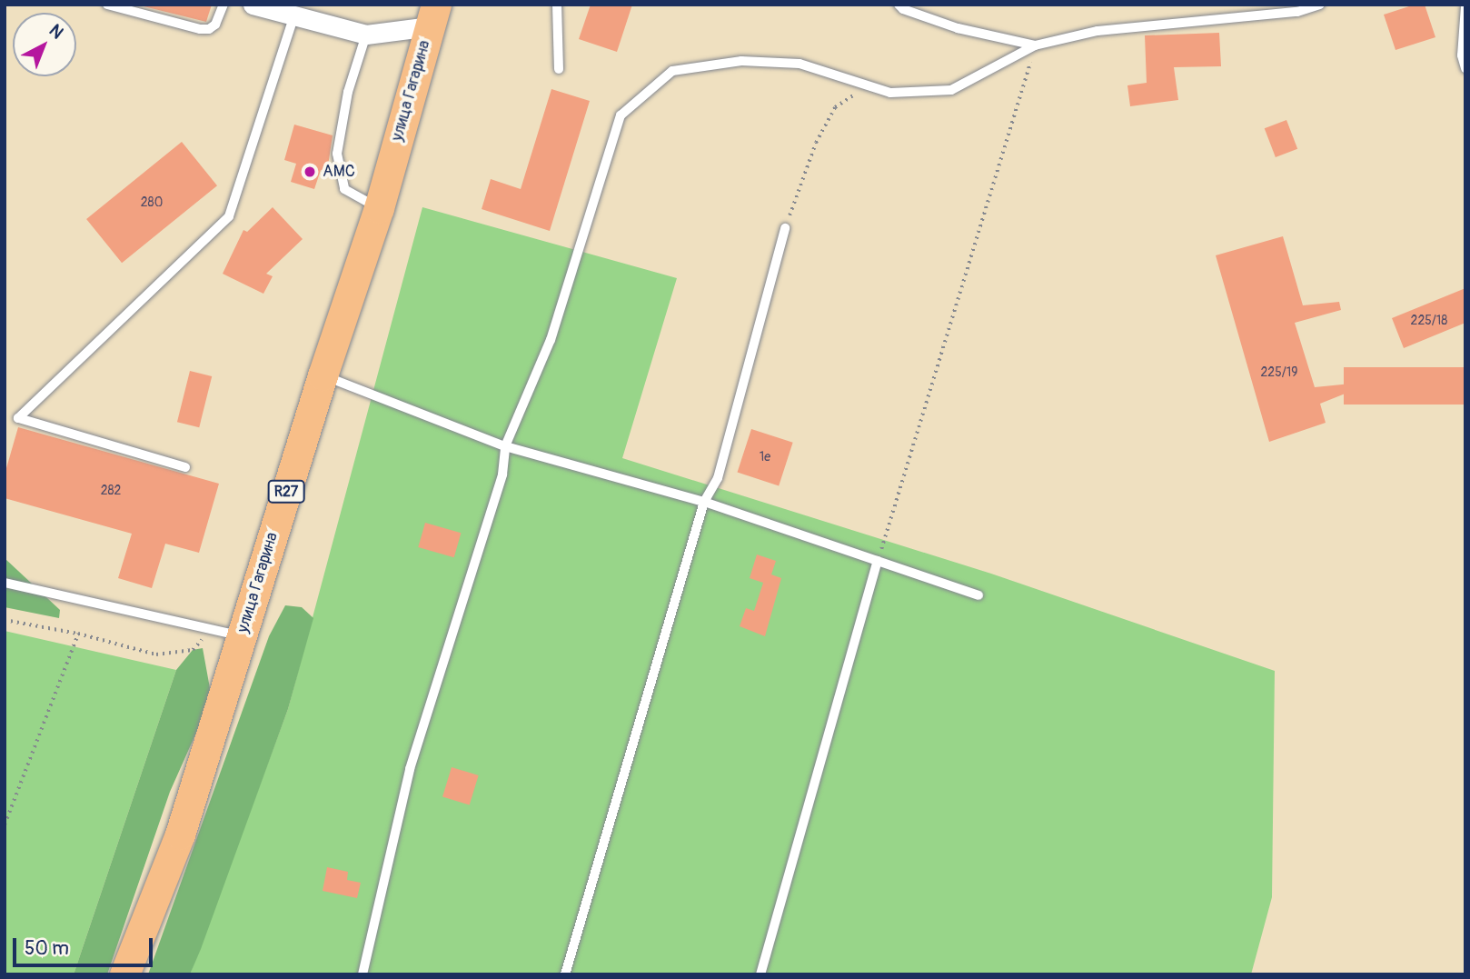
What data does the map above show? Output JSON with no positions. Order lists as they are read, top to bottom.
{
  "streets": {
    "main road": ["улица Гагарина", "R27"]
  },
  "places": ["AMC"],
  "house_numbers": [
    "280",
    "225/18",
    "225/19",
    "1е",
    "282"
  ],
  "scale_bar": "50 m",
  "north": "top right"
}
